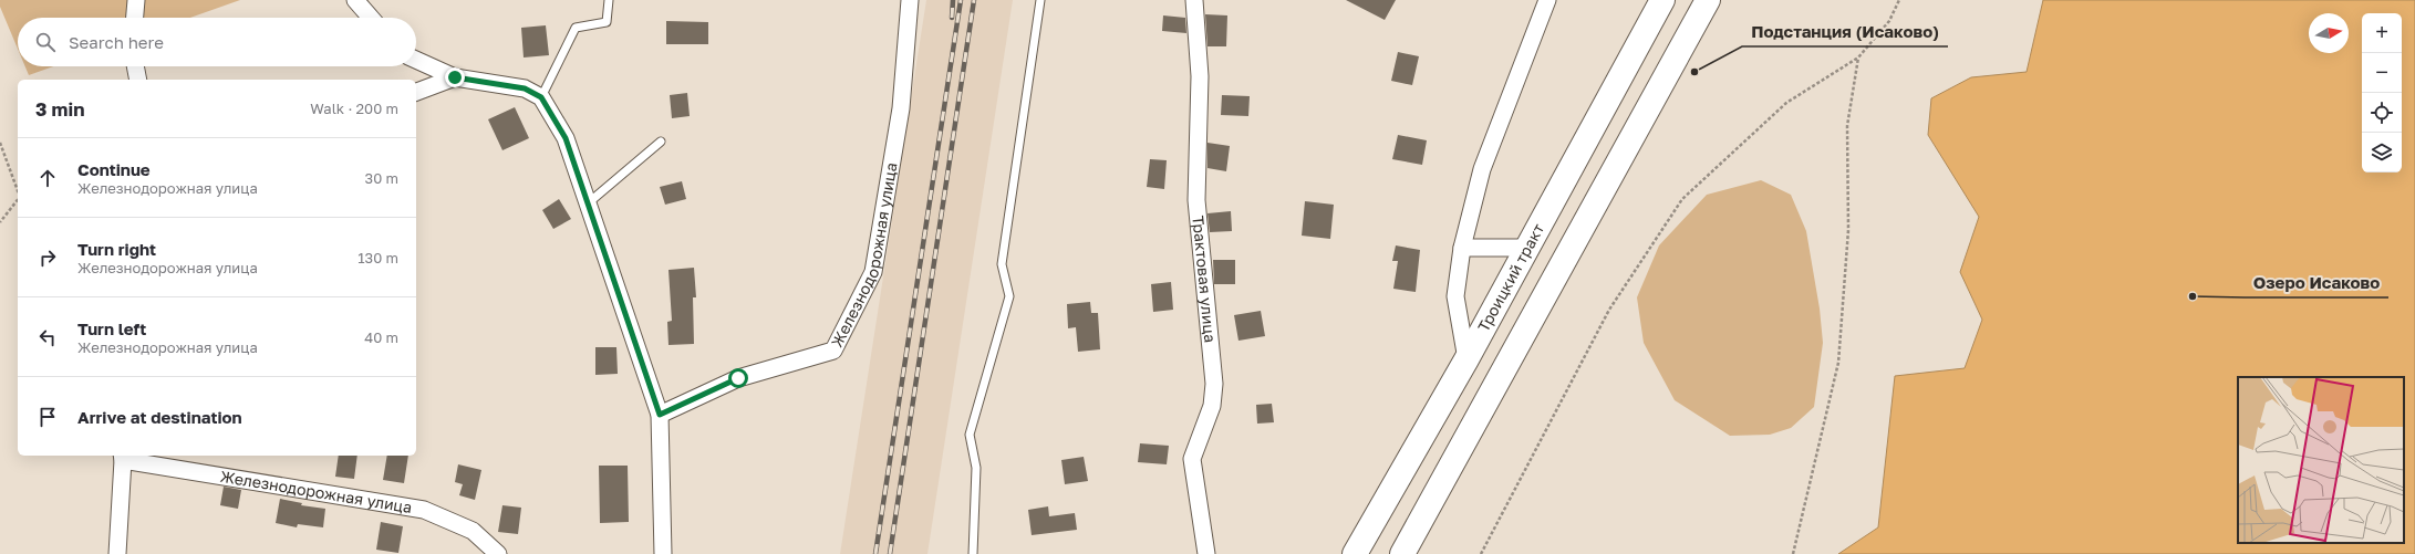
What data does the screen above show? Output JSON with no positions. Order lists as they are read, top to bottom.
{
  "streets": {
    "main road": ["Троицкий тракт"],
    "street": ["Железнодорожная улица", "Трактовая улица"]
  },
  "places": ["Подстанция (Исаково)", "Озеро Исаково"],
  "north": "right",
  "page": {
    "map_buttons": ["+", "−"],
    "search": "Search here",
    "heading": ["3 min", "Walk · 200 m"],
    "list": [
      ["Continue", "Железнодорожная улица", "30 m"],
      ["Turn right", "Железнодорожная улица", "130 m"],
      ["Turn left", "Железнодорожная улица", "40 m"],
      "Arrive at destination"
    ]
  }
}
